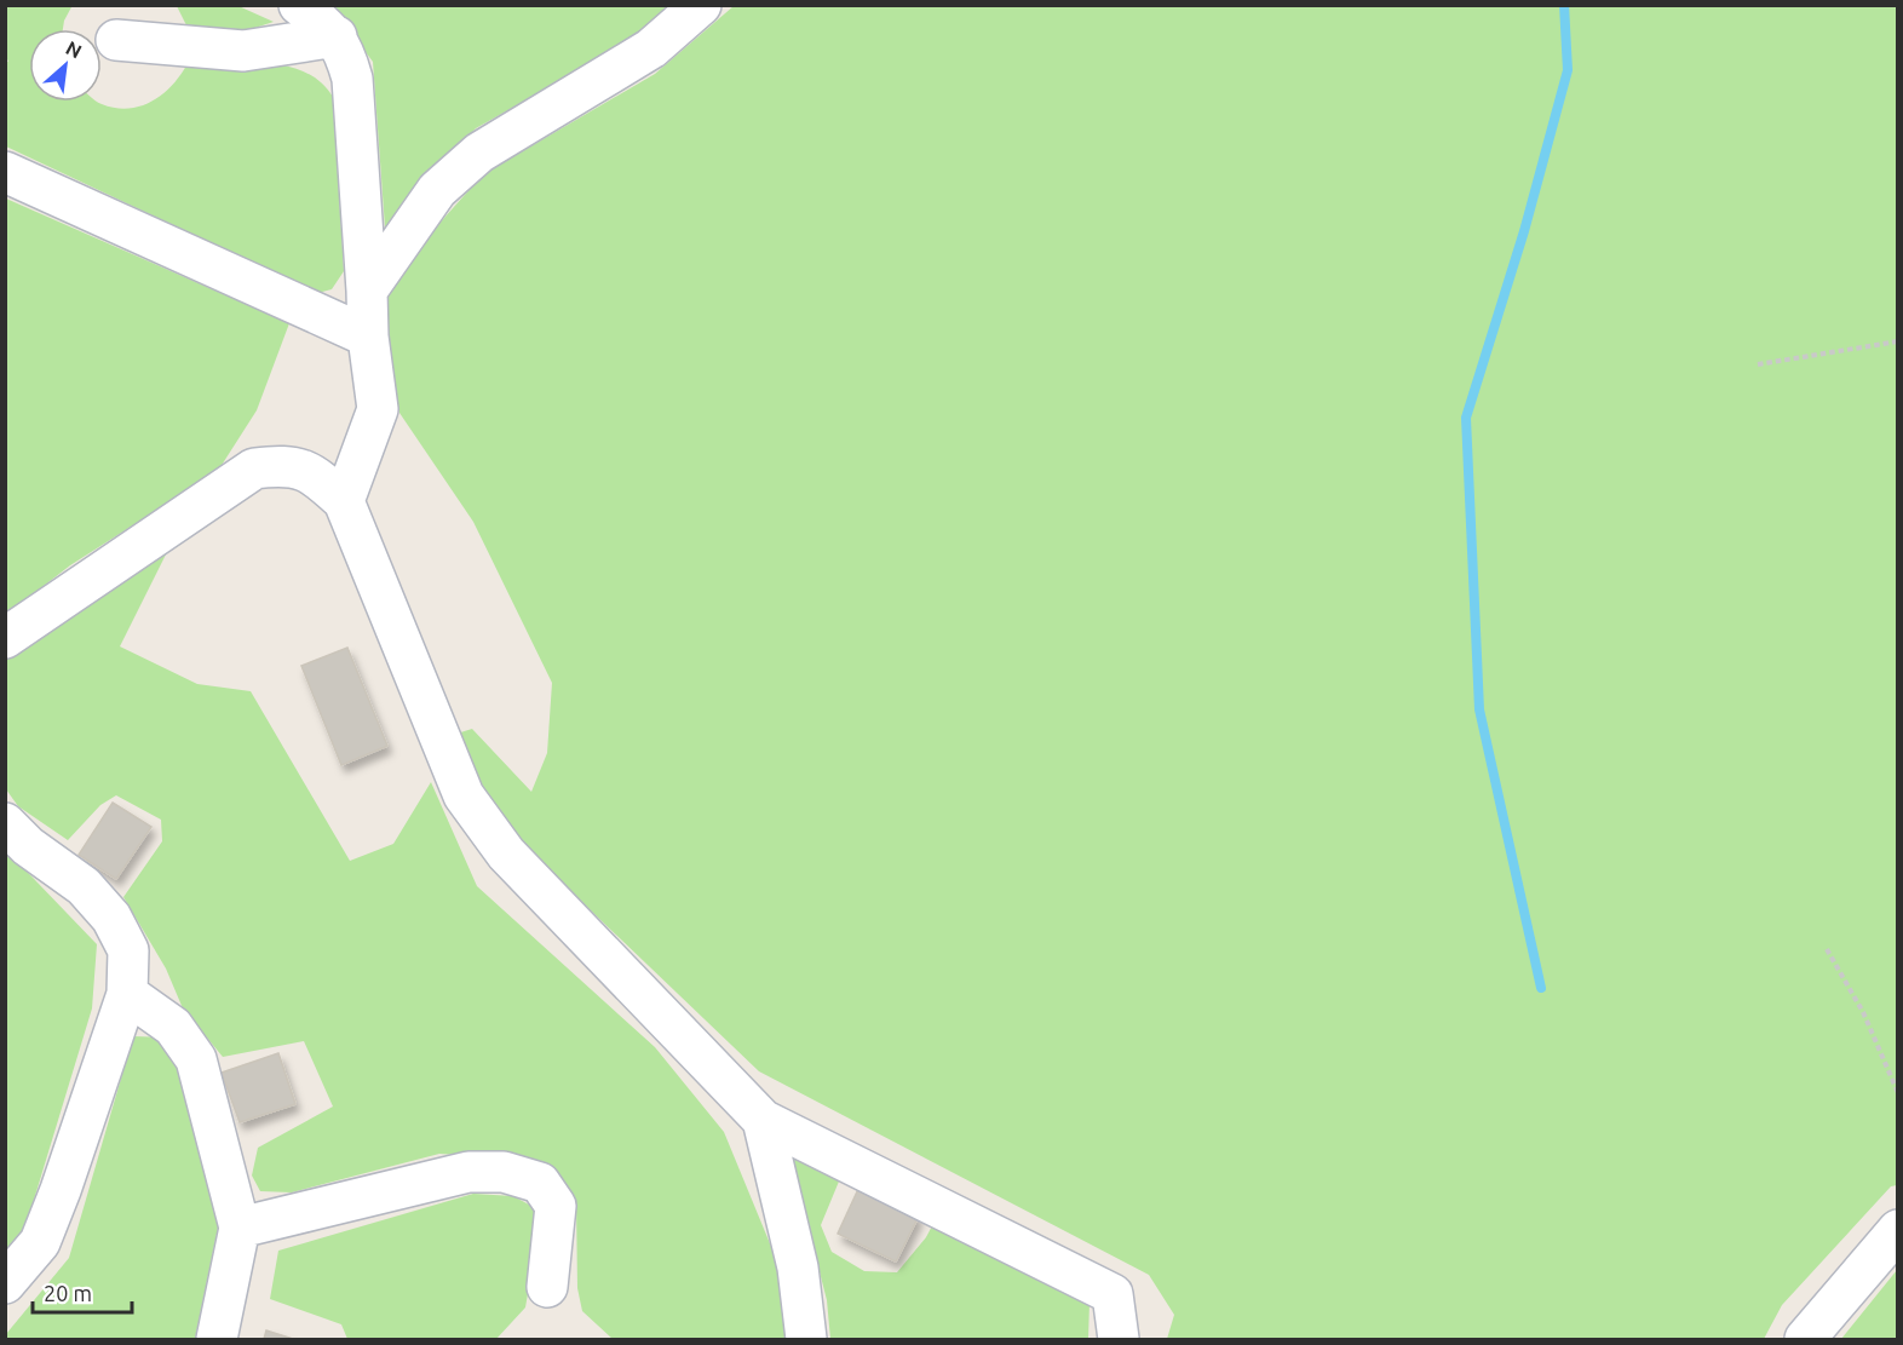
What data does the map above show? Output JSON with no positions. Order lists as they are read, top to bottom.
{
  "scale_bar": "20 m",
  "north": "top right"
}
